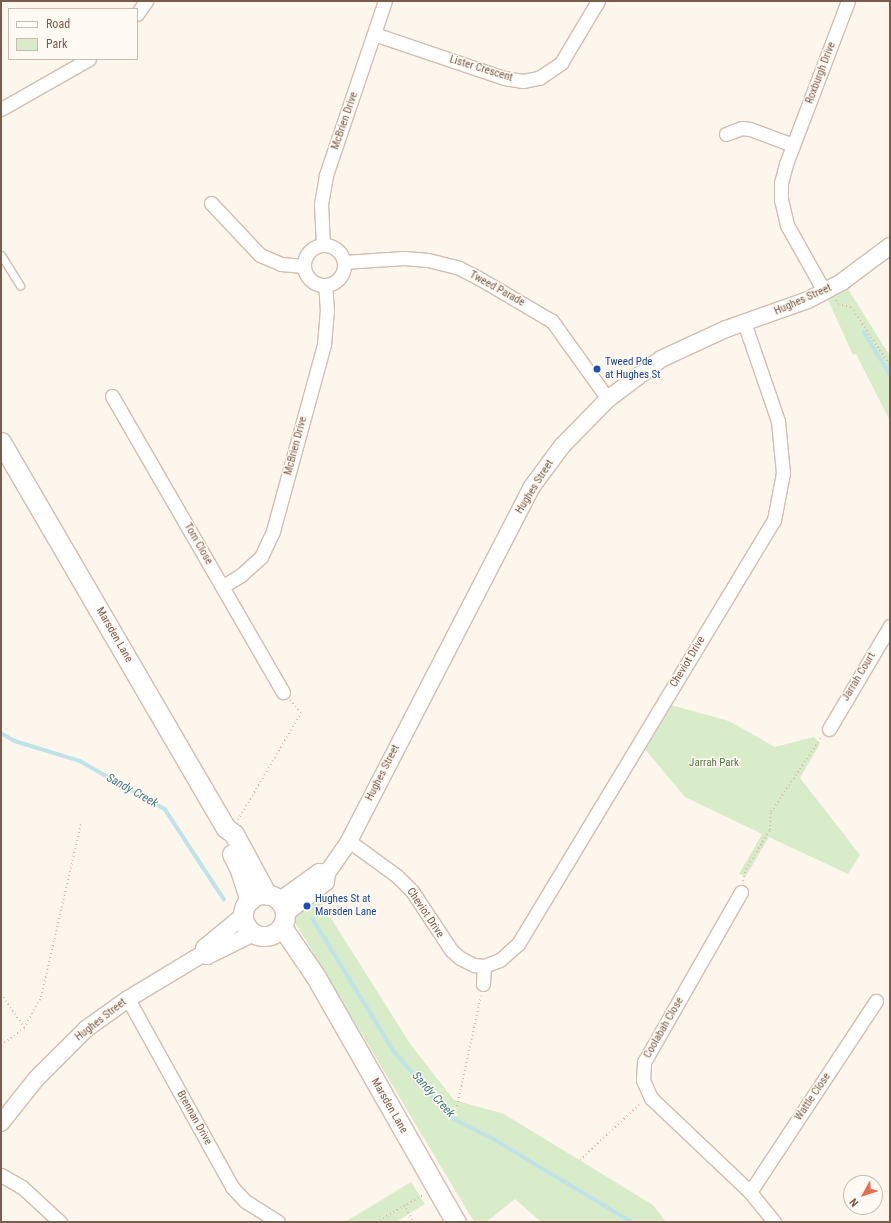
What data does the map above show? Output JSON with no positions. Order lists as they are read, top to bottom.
{
  "streets": {
    "main road": ["Marsden Lane"],
    "street": [
      "Lister Crescent",
      "Roxburgh Drive",
      "McBrien Drive",
      "Tweed Parade",
      "Hughes Street",
      "Tom Close",
      "Cheviot Drive",
      "Jarrah Court",
      "Coolabah Close",
      "Wattle Close",
      "Brennan Drive"
    ]
  },
  "crossings": [
    ["Lister Crescent", "McBrien Drive"],
    ["Roxburgh Drive", "Hughes Street"],
    ["McBrien Drive", "Tweed Parade"],
    ["McBrien Drive", "Tom Close"],
    ["Tweed Parade", "Hughes Street"],
    ["Hughes Street", "Marsden Lane"],
    ["Hughes Street", "Cheviot Drive"],
    ["Hughes Street", "Brennan Drive"],
    ["Coolabah Close", "Wattle Close"]
  ],
  "water": ["Sandy Creek"],
  "parks": ["Jarrah Park"],
  "places": ["Tweed Pde at Hughes St", "Hughes St at Marsden Lane"],
  "legend": ["Road", "Park"],
  "north": "bottom left"
}
